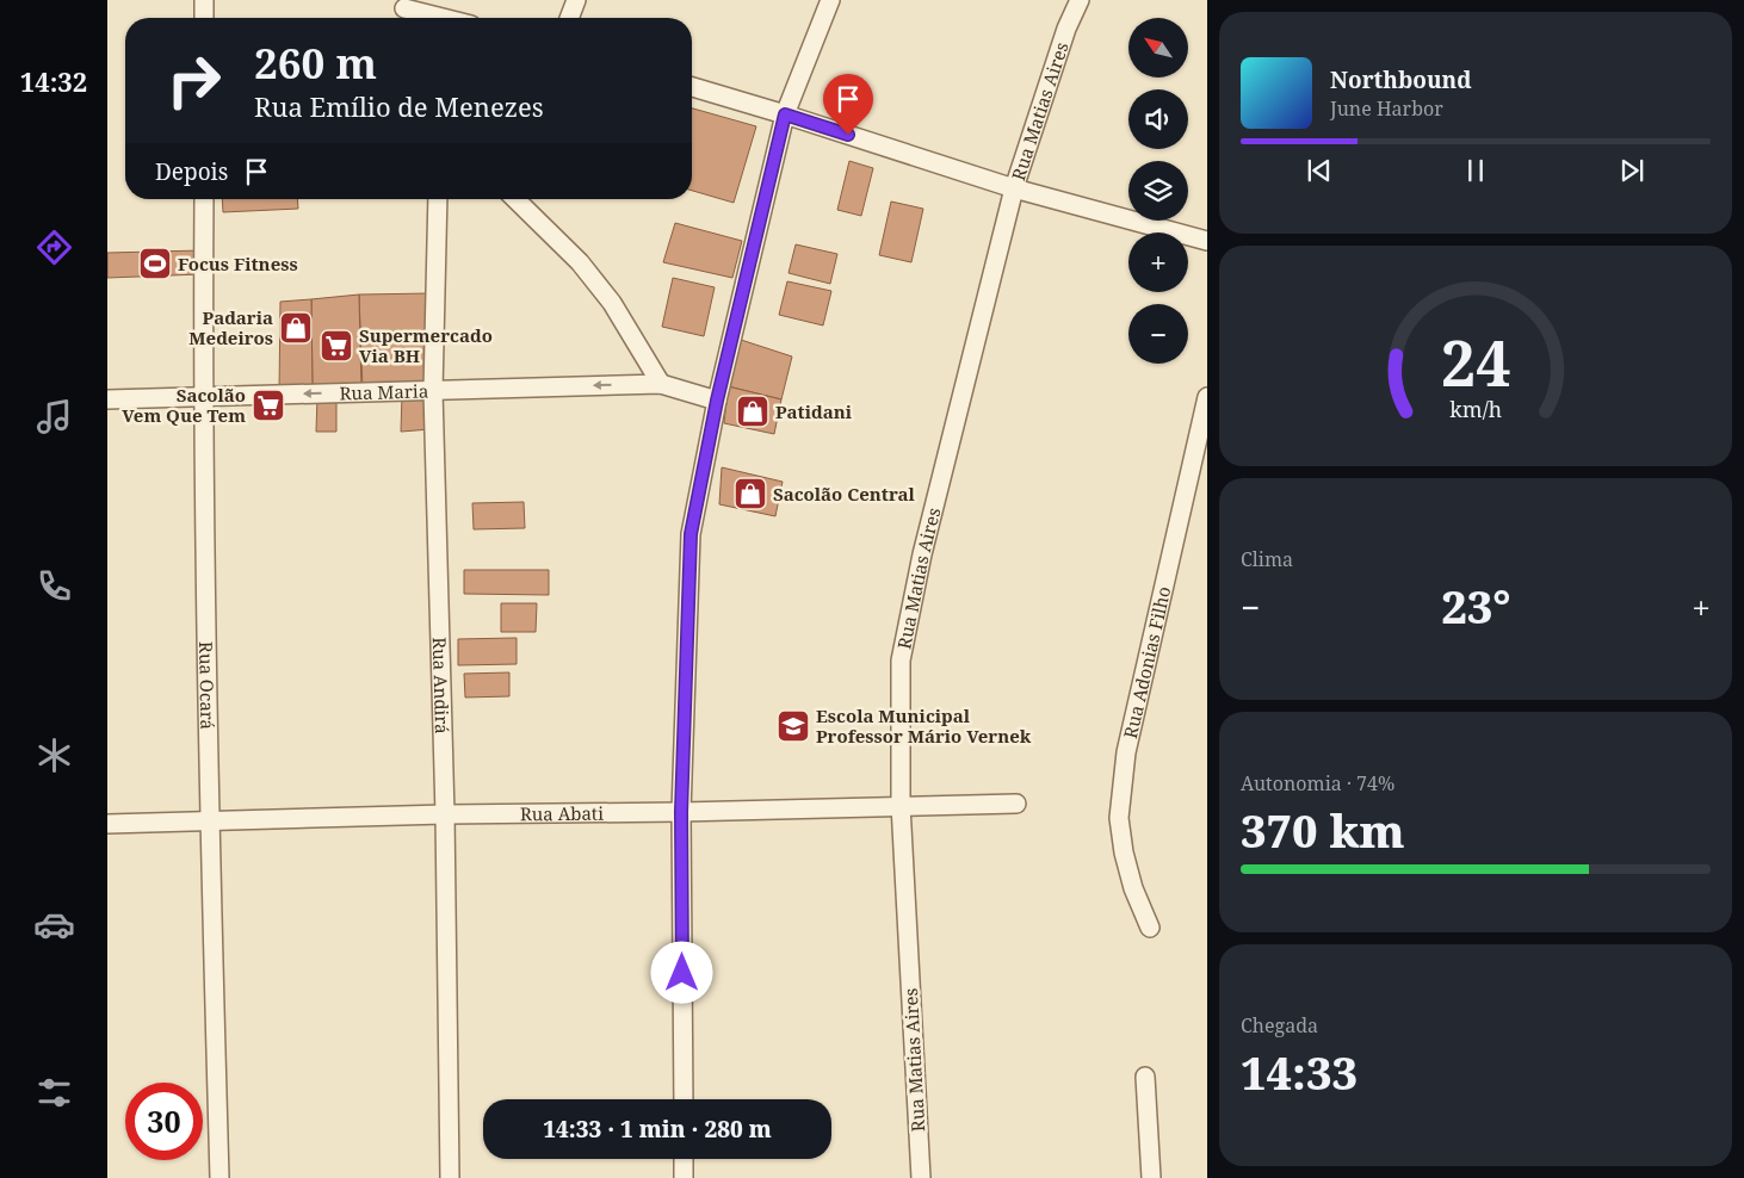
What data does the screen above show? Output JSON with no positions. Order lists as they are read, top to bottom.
{
  "streets": {
    "street": [
      "Rua Matias Aires",
      "Rua Maria",
      "Rua Adonias Filho",
      "Rua Ocará",
      "Rua Andirá",
      "Rua Abati"
    ]
  },
  "crossings": [
    ["Rua Matias Aires", "Rua Abati"],
    ["Rua Maria", "Rua Ocará"],
    ["Rua Maria", "Rua Andirá"],
    ["Rua Ocará", "Rua Abati"],
    ["Rua Andirá", "Rua Abati"]
  ],
  "one_way": ["Rua Maria"],
  "places": {
    "sports": ["Focus Fitness"],
    "shop": ["Padaria Medeiros", "Patidani", "Sacolão Central"],
    "supermarket": ["Supermercado Via BH", "Sacolão Vem Que Tem"],
    "school or university": ["Escola Municipal Professor Mário Vernek"]
  },
  "north": "top left",
  "page": {
    "tabs": "14:32",
    "map_buttons": ["+", "−"],
    "turn": ["260 m", "Rua Emílio de Menezes"],
    "song": ["Northbound", "June Harbor"],
    "then": "Depois",
    "tile": [
      "Clima",
      ["Autonomia · 74%", "370 km"],
      ["Chegada", "14:33"]
    ],
    "heat": ["−", "23°", "+"],
    "limit": "30",
    "trip": "14:33 · 1 min · 280 m",
    "gauge": ["24", "km/h"]
  }
}
